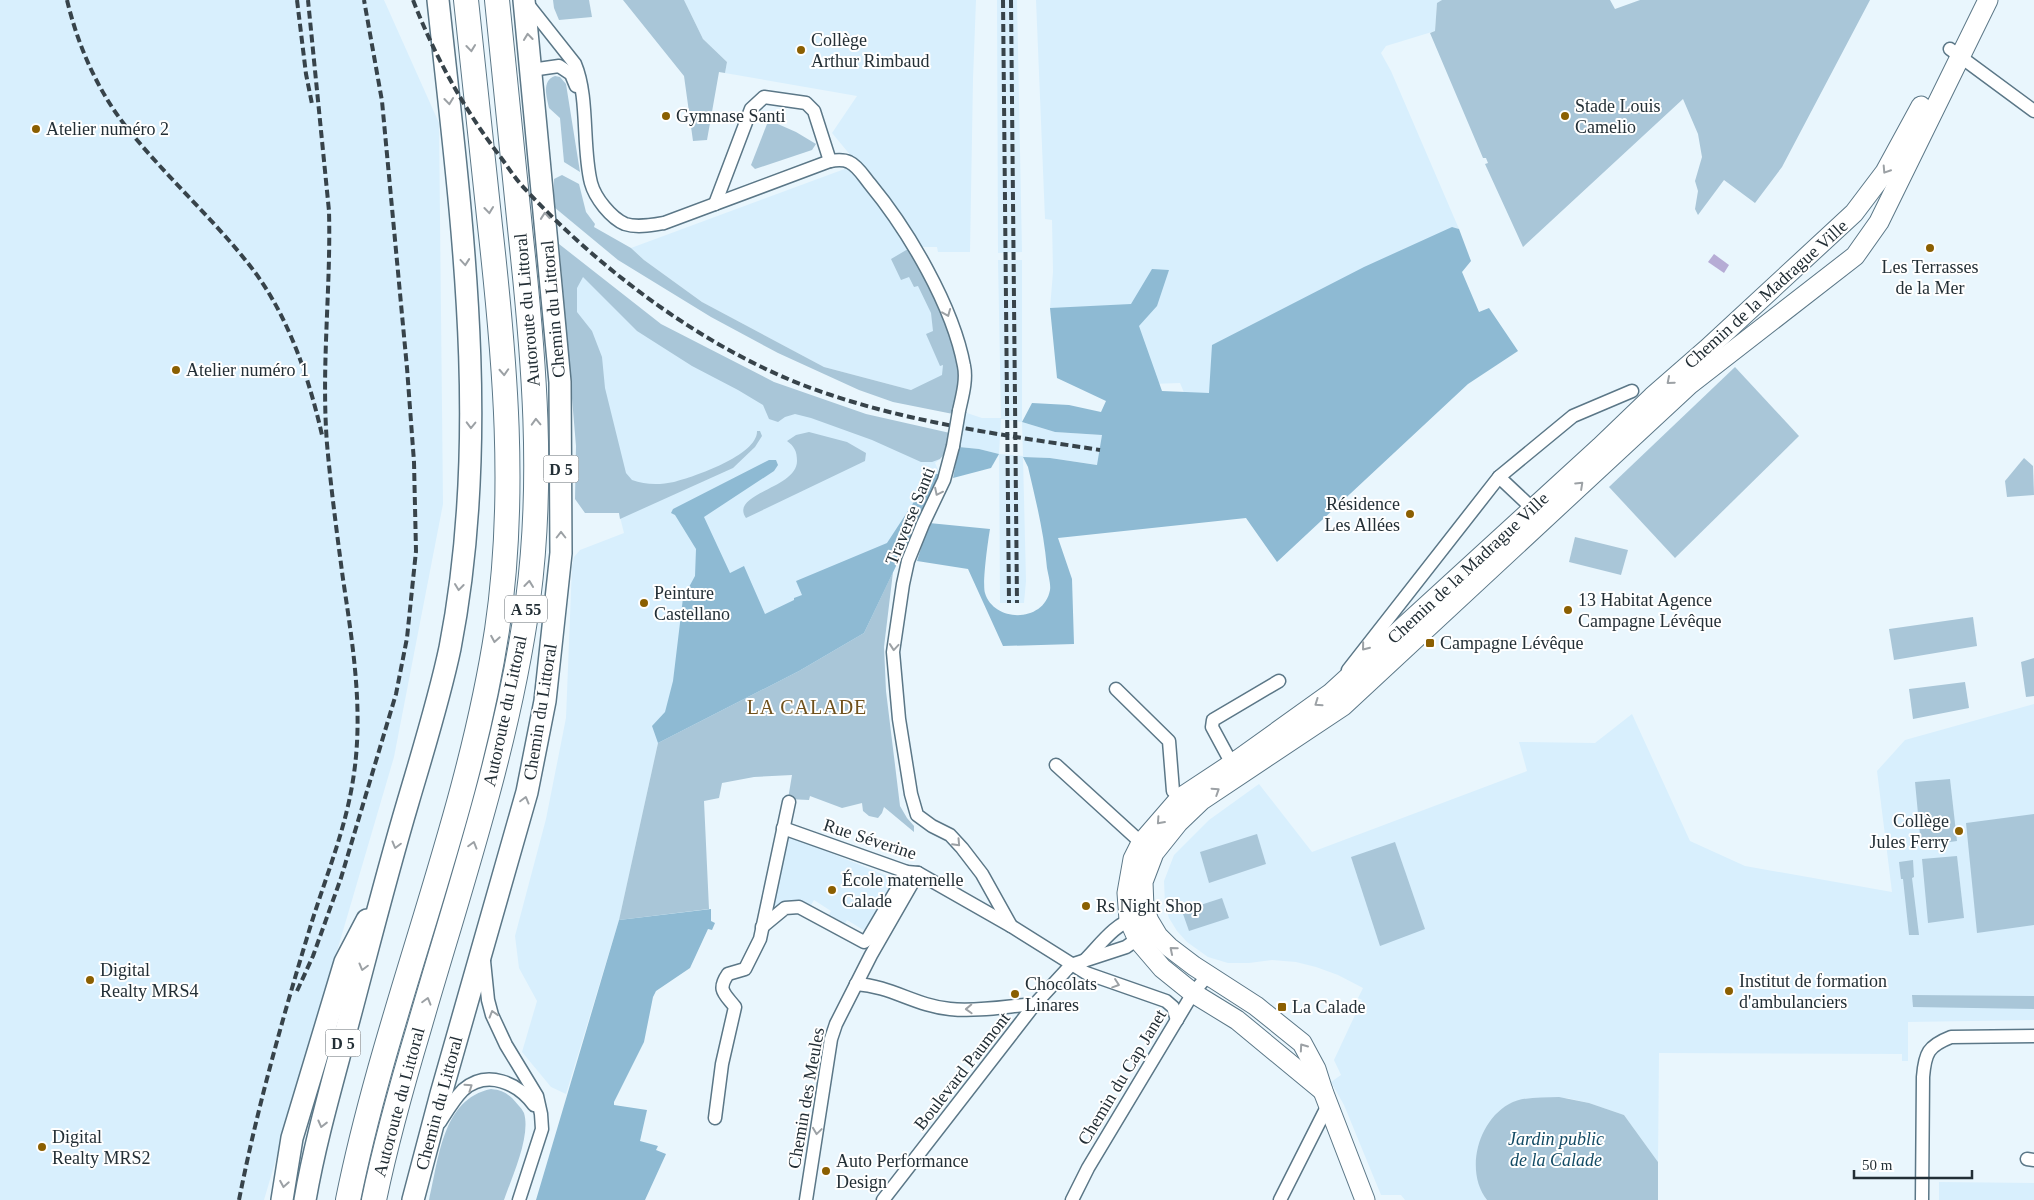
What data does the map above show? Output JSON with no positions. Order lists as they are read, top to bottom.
{
  "streets": {
    "highway": ["Autoroute du Littoral", "A 55"],
    "main road": ["Chemin du Littoral", "D 5"],
    "street": [
      "Chemin de la Madrague Ville",
      "Traverse Santi",
      "Rue Séverine",
      "Boulevard Paumont",
      "Chemin du Cap Janet",
      "Chemin des Meules"
    ]
  },
  "crossings": [
    ["Chemin de la Madrague Ville", "Chemin du Cap Janet"],
    ["Chemin du Littoral", "Traverse Santi"],
    ["Traverse Santi", "Rue Séverine"],
    ["Rue Séverine", "Boulevard Paumont"],
    ["Rue Séverine", "Chemin des Meules"]
  ],
  "one_way": ["Traverse Santi"],
  "districts": ["LA CALADE"],
  "parks": ["Jardin public de la Calade"],
  "places": {
    "other": [
      "Collège Arthur Rimbaud",
      "Gymnase Santi",
      "Stade Louis Camelio",
      "Atelier numéro 2",
      "Les Terrasses de la Mer",
      "Atelier numéro 1",
      "Résidence Les Allées",
      "Peinture Castellano",
      "13 Habitat Agence Campagne Lévêque",
      "Collège Jules Ferry",
      "École maternelle Calade",
      "Rs Night Shop",
      "Digital Realty MRS4",
      "Institut de formation d'ambulanciers",
      "Chocolats Linares",
      "Digital Realty MRS2",
      "Auto Performance Design"
    ],
    "transit": ["Campagne Lévêque", "La Calade"]
  },
  "scale_bar": "50 m"
}
